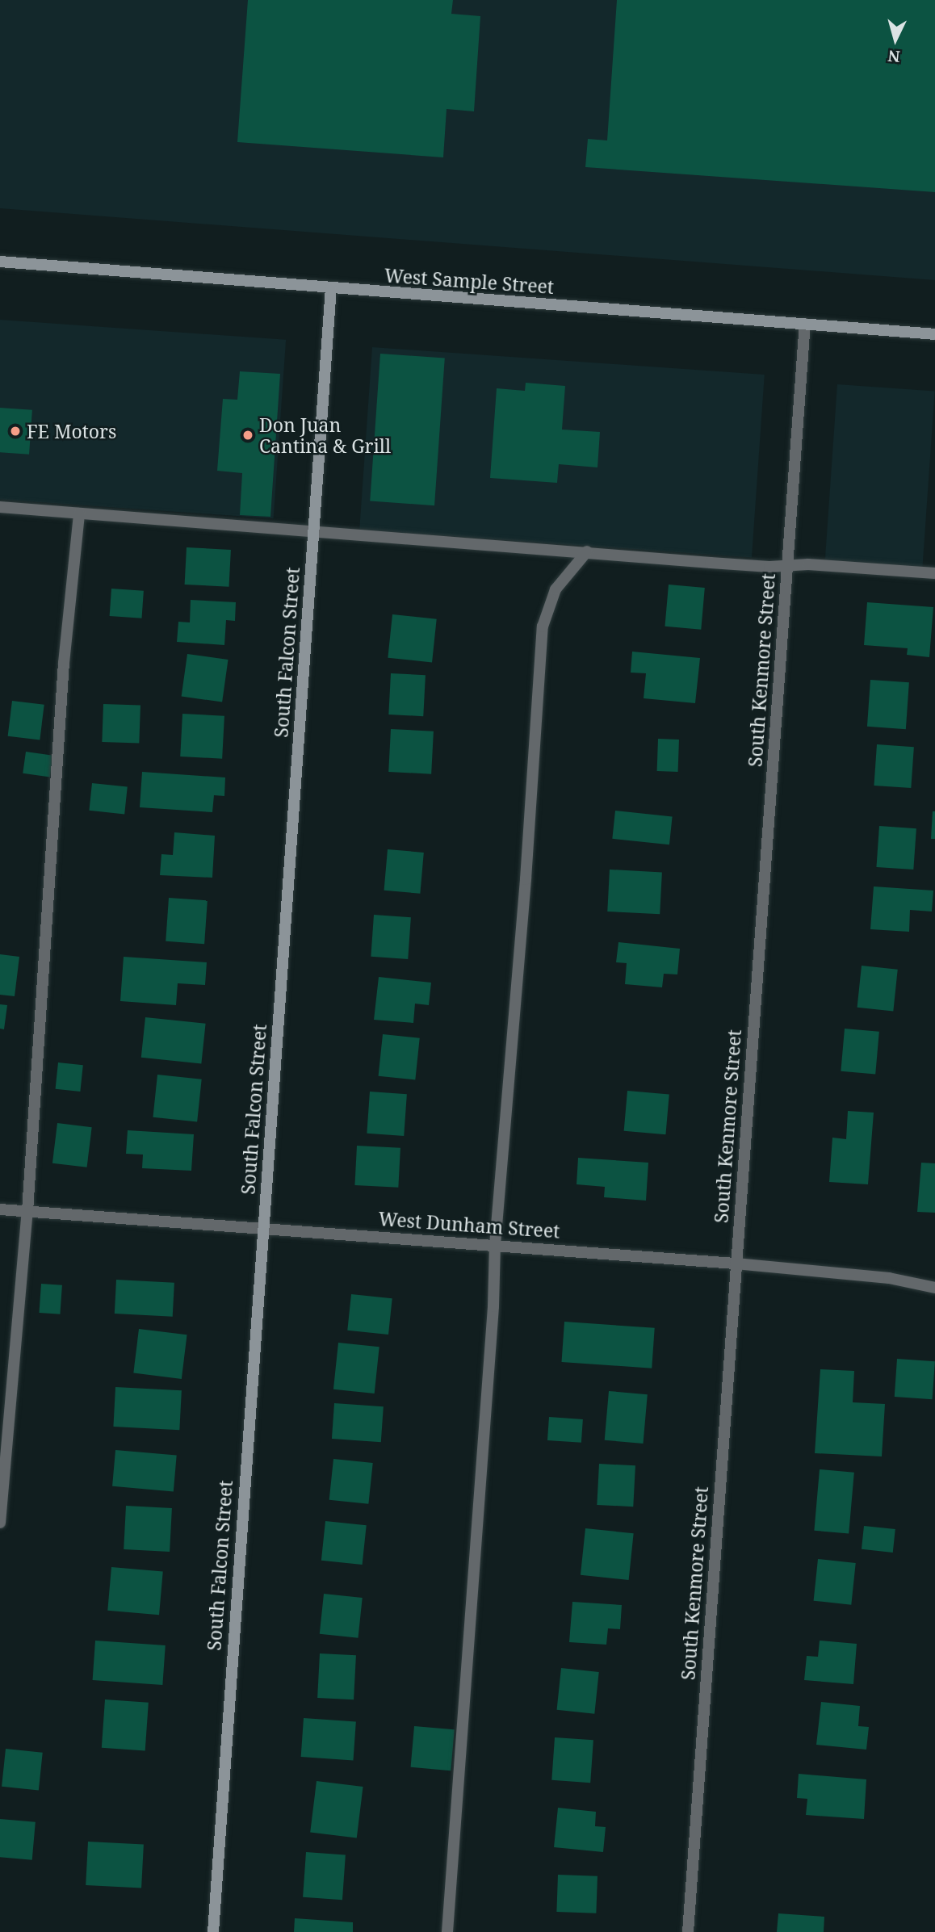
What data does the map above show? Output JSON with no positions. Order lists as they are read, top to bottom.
{
  "streets": {
    "street": [
      "West Sample Street",
      "South Falcon Street",
      "South Kenmore Street",
      "West Dunham Street"
    ]
  },
  "crossings": [
    ["West Sample Street", "South Falcon Street"],
    ["West Sample Street", "South Kenmore Street"],
    ["South Falcon Street", "West Dunham Street"],
    ["South Kenmore Street", "West Dunham Street"]
  ],
  "places": ["FE Motors", "Don Juan Cantina & Grill"],
  "north": "bottom"
}
